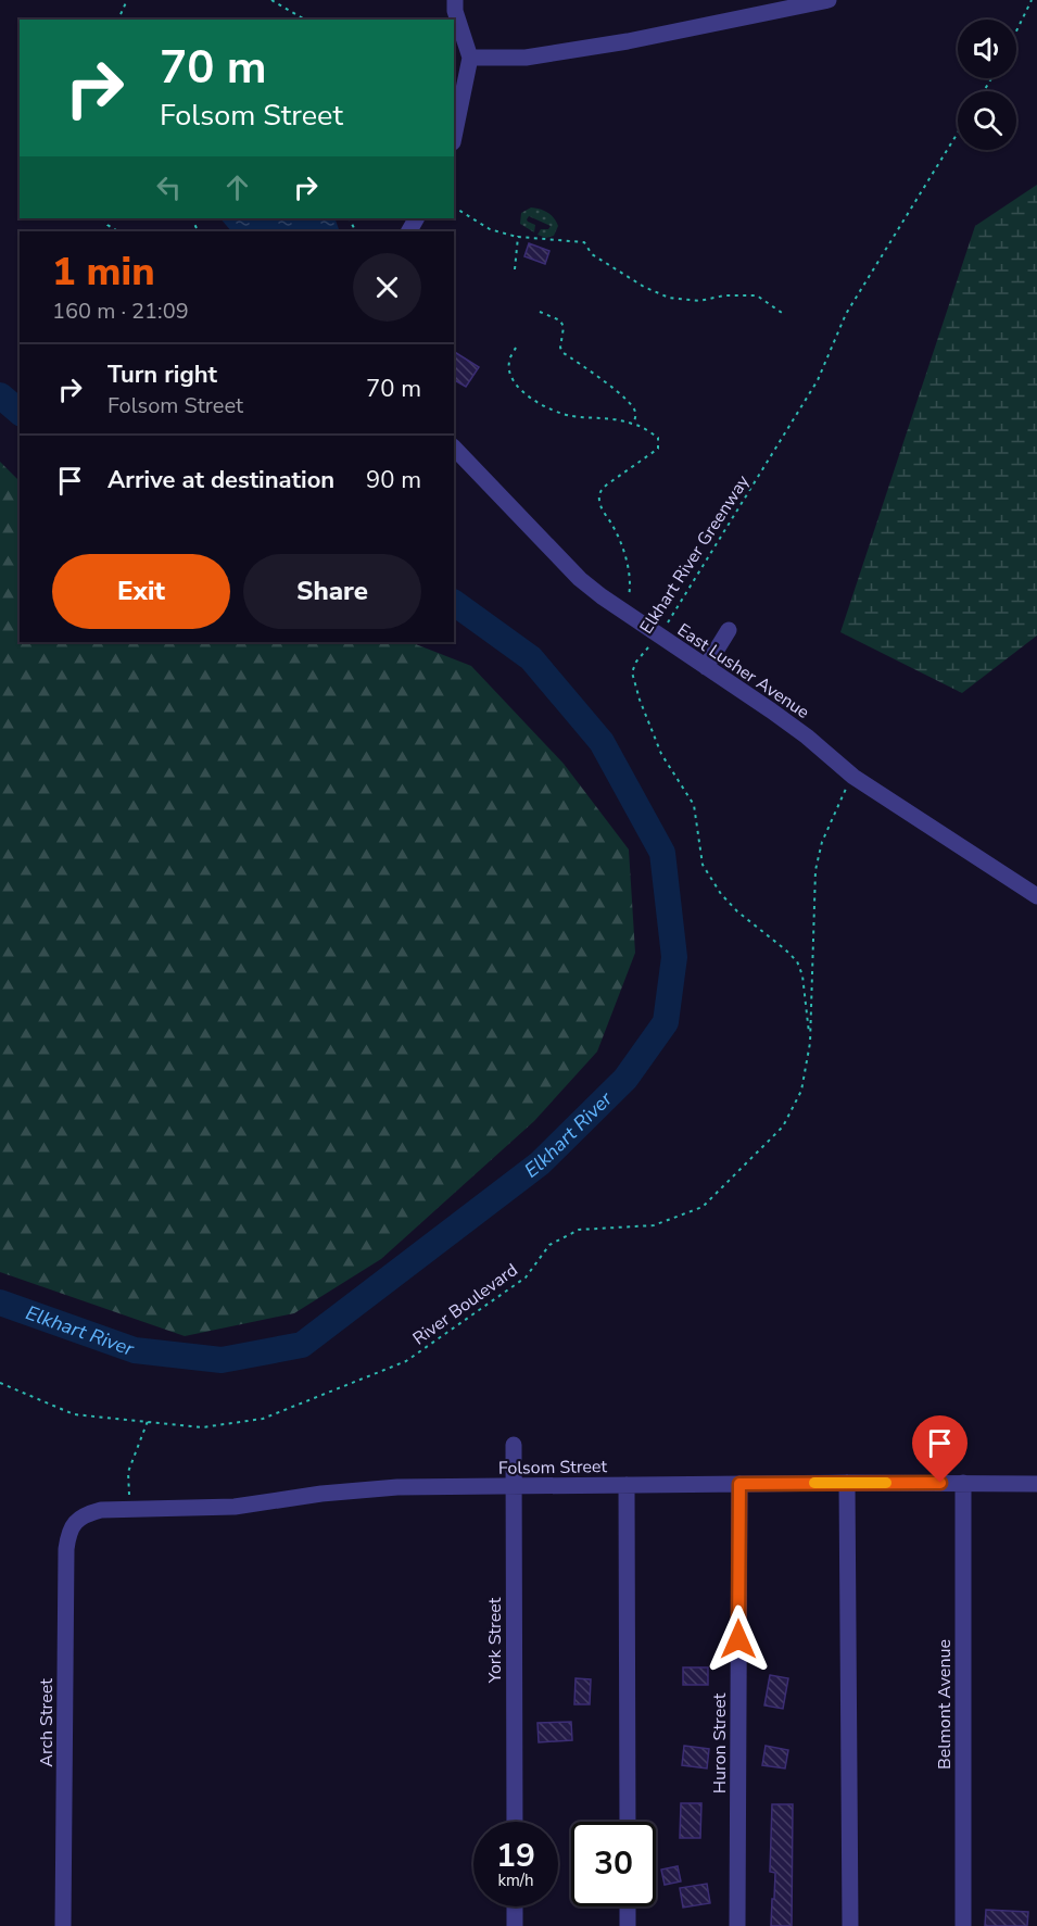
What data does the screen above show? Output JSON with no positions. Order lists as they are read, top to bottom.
{
  "streets": {
    "street": [
      "East Lusher Avenue",
      "Folsom Street",
      "York Street",
      "Belmont Avenue",
      "Arch Street",
      "Huron Street"
    ],
    "path": ["Elkhart River Greenway", "River Boulevard"]
  },
  "crossings": [
    ["Elkhart River Greenway", "East Lusher Avenue"],
    ["Elkhart River Greenway", "River Boulevard"],
    ["East Lusher Avenue", "River Boulevard"],
    ["Folsom Street", "York Street"],
    ["Folsom Street", "Belmont Avenue"],
    ["Folsom Street", "Arch Street"],
    ["Folsom Street", "Huron Street"]
  ],
  "water": ["Elkhart River"],
  "page": {
    "turn": ["70 m", "Folsom Street"],
    "heading": ["1 min", "160 m · 21:09"],
    "list": [
      {
        "name": "Turn right",
        "note": "Folsom Street",
        "value": "70 m"
      },
      {
        "name": "Arrive at destination",
        "value": "90 m"
      }
    ],
    "buttons": ["Exit", "Share"],
    "speed": "19 km/h",
    "limit": "30"
  }
}
